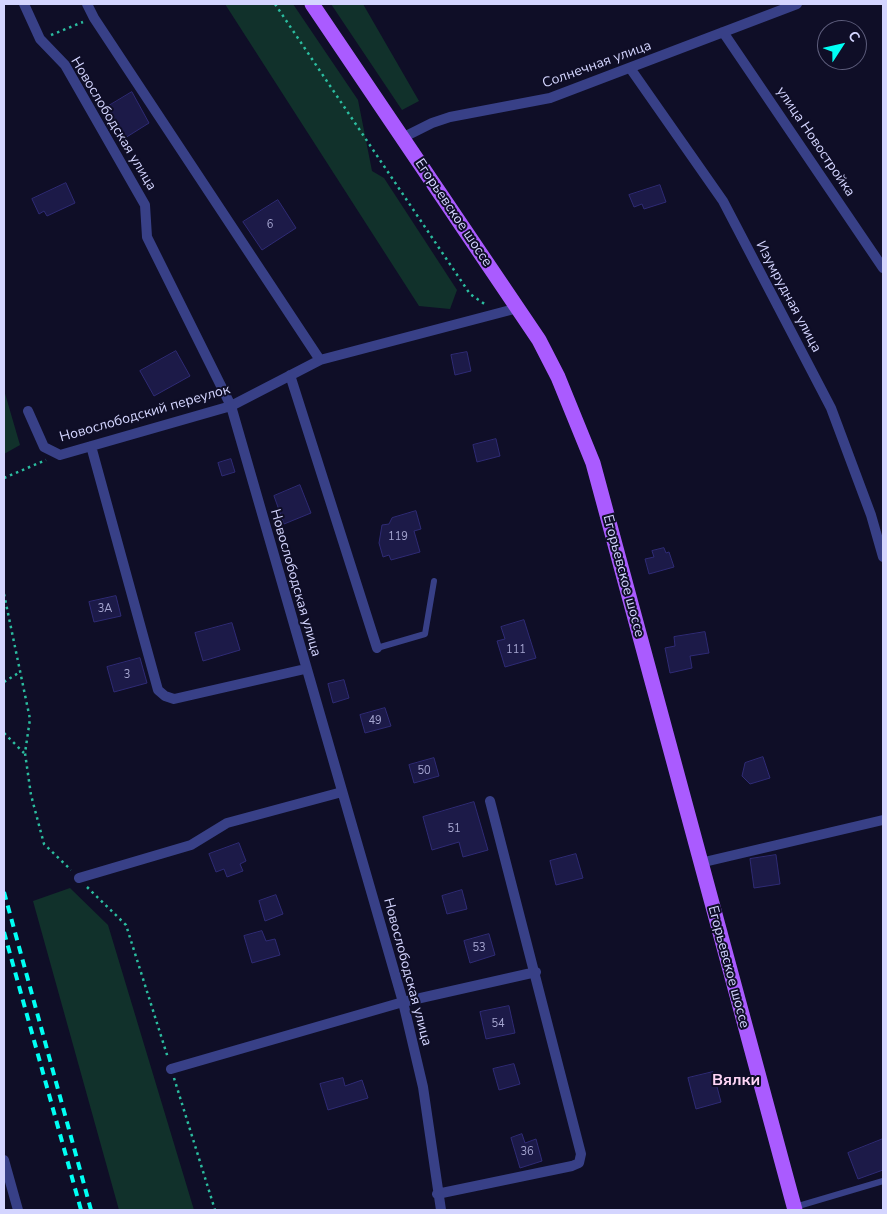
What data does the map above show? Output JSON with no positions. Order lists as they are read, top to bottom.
{
  "streets": {
    "main road": ["Егорьевское шоссе"],
    "street": [
      "Солнечная улица",
      "Новослободская улица",
      "улица Новостройка",
      "Изумрудная улица",
      "Новослободский переулок"
    ]
  },
  "crossings": [
    ["Солнечная улица", "улица Новостройка"],
    ["Солнечная улица", "Егорьевское шоссе"],
    ["Солнечная улица", "Изумрудная улица"],
    ["Новослободская улица", "Новослободский переулок"],
    ["Егорьевское шоссе", "Новослободский переулок"]
  ],
  "districts": ["Вялки"],
  "house_numbers": [
    "6",
    "119",
    "3А",
    "111",
    "3",
    "49",
    "50",
    "51",
    "53",
    "54",
    "36"
  ],
  "north": "top right"
}
